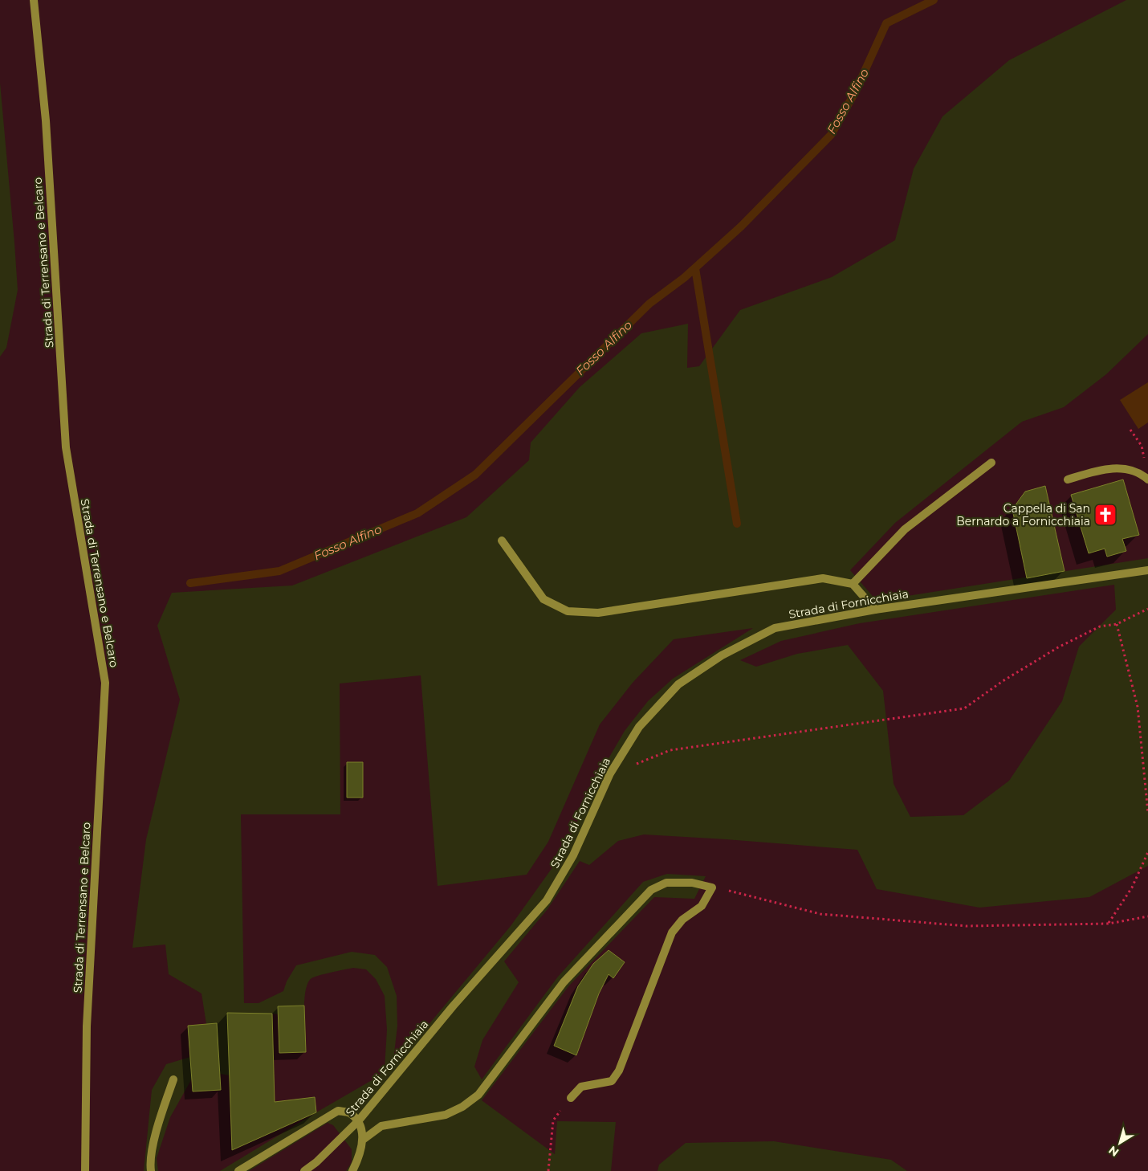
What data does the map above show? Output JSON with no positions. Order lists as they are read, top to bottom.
{
  "streets": {
    "street": ["Strada di Terrensano e Belcaro", "Strada di Fornicchiaia"]
  },
  "water": ["Fosso Alfino"],
  "places": {
    "church": ["Cappella di San Bernardo a Fornicchiaia"]
  },
  "north": "bottom left"
}
